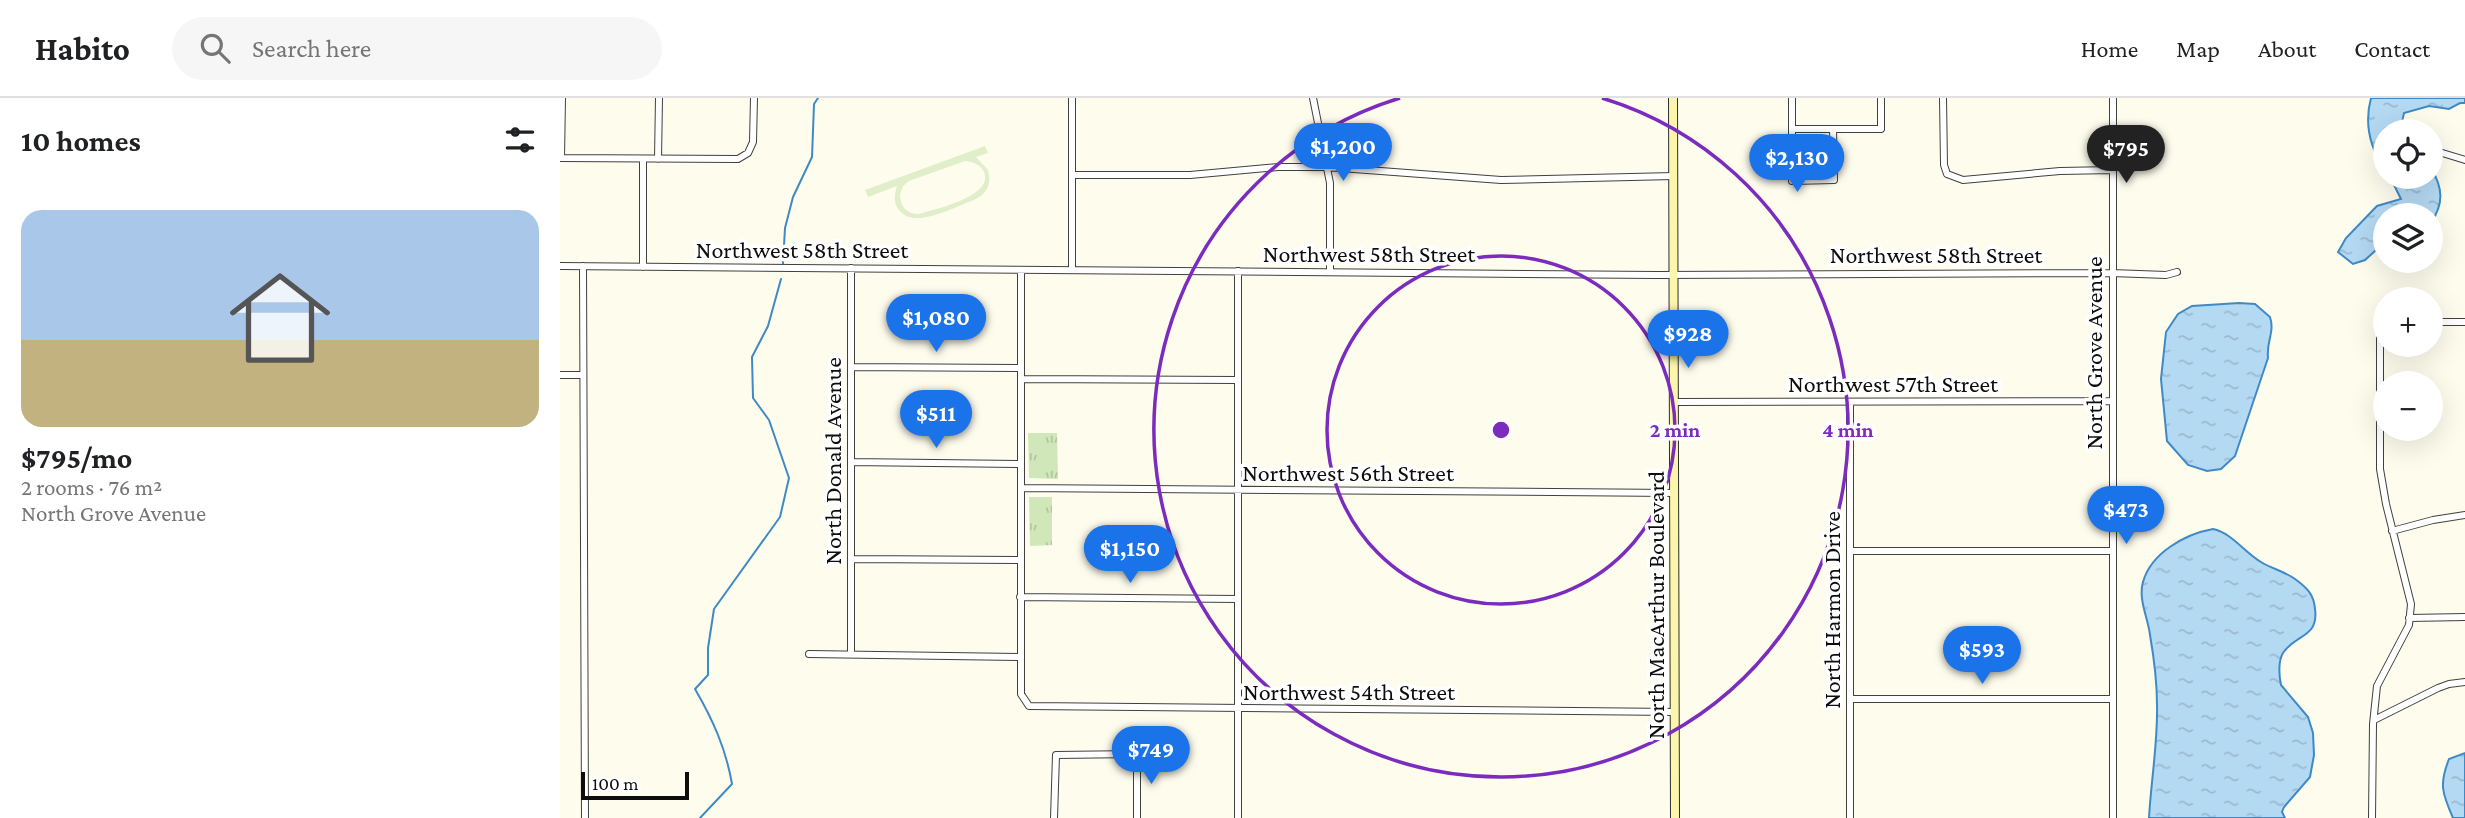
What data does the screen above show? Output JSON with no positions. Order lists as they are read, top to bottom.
{
  "streets": {
    "main road": ["North MacArthur Boulevard"],
    "street": [
      "Northwest 58th Street",
      "North Grove Avenue",
      "Northwest 57th Street",
      "North Donald Avenue",
      "Northwest 56th Street",
      "North Harmon Drive",
      "Northwest 54th Street"
    ]
  },
  "crossings": [
    ["Northwest 58th Street", "North Grove Avenue"],
    ["Northwest 58th Street", "North Donald Avenue"],
    ["Northwest 58th Street", "North MacArthur Boulevard"],
    ["North Grove Avenue", "Northwest 57th Street"],
    ["Northwest 57th Street", "North MacArthur Boulevard"],
    ["Northwest 57th Street", "North Harmon Drive"],
    ["Northwest 56th Street", "North MacArthur Boulevard"],
    ["North MacArthur Boulevard", "Northwest 54th Street"]
  ],
  "scale_bar": "100 m",
  "page": {
    "header": "Habito",
    "search": "Search here",
    "nav": [
      "Home",
      "Map",
      "About",
      "Contact"
    ],
    "heading": "10 homes",
    "map_buttons": ["+", "−"],
    "price": [
      "$1,200",
      "$795",
      "$2,130",
      "$1,080",
      "$928",
      "$511",
      "$473",
      "$1,150",
      "$593",
      "$749"
    ],
    "list": [
      {
        "name": "$795/mo",
        "note": "2 rooms · 76 m² · North Grove Avenue"
      }
    ],
    "scale": "100 m"
  },
  "rings": ["2 min", "4 min"]
}
